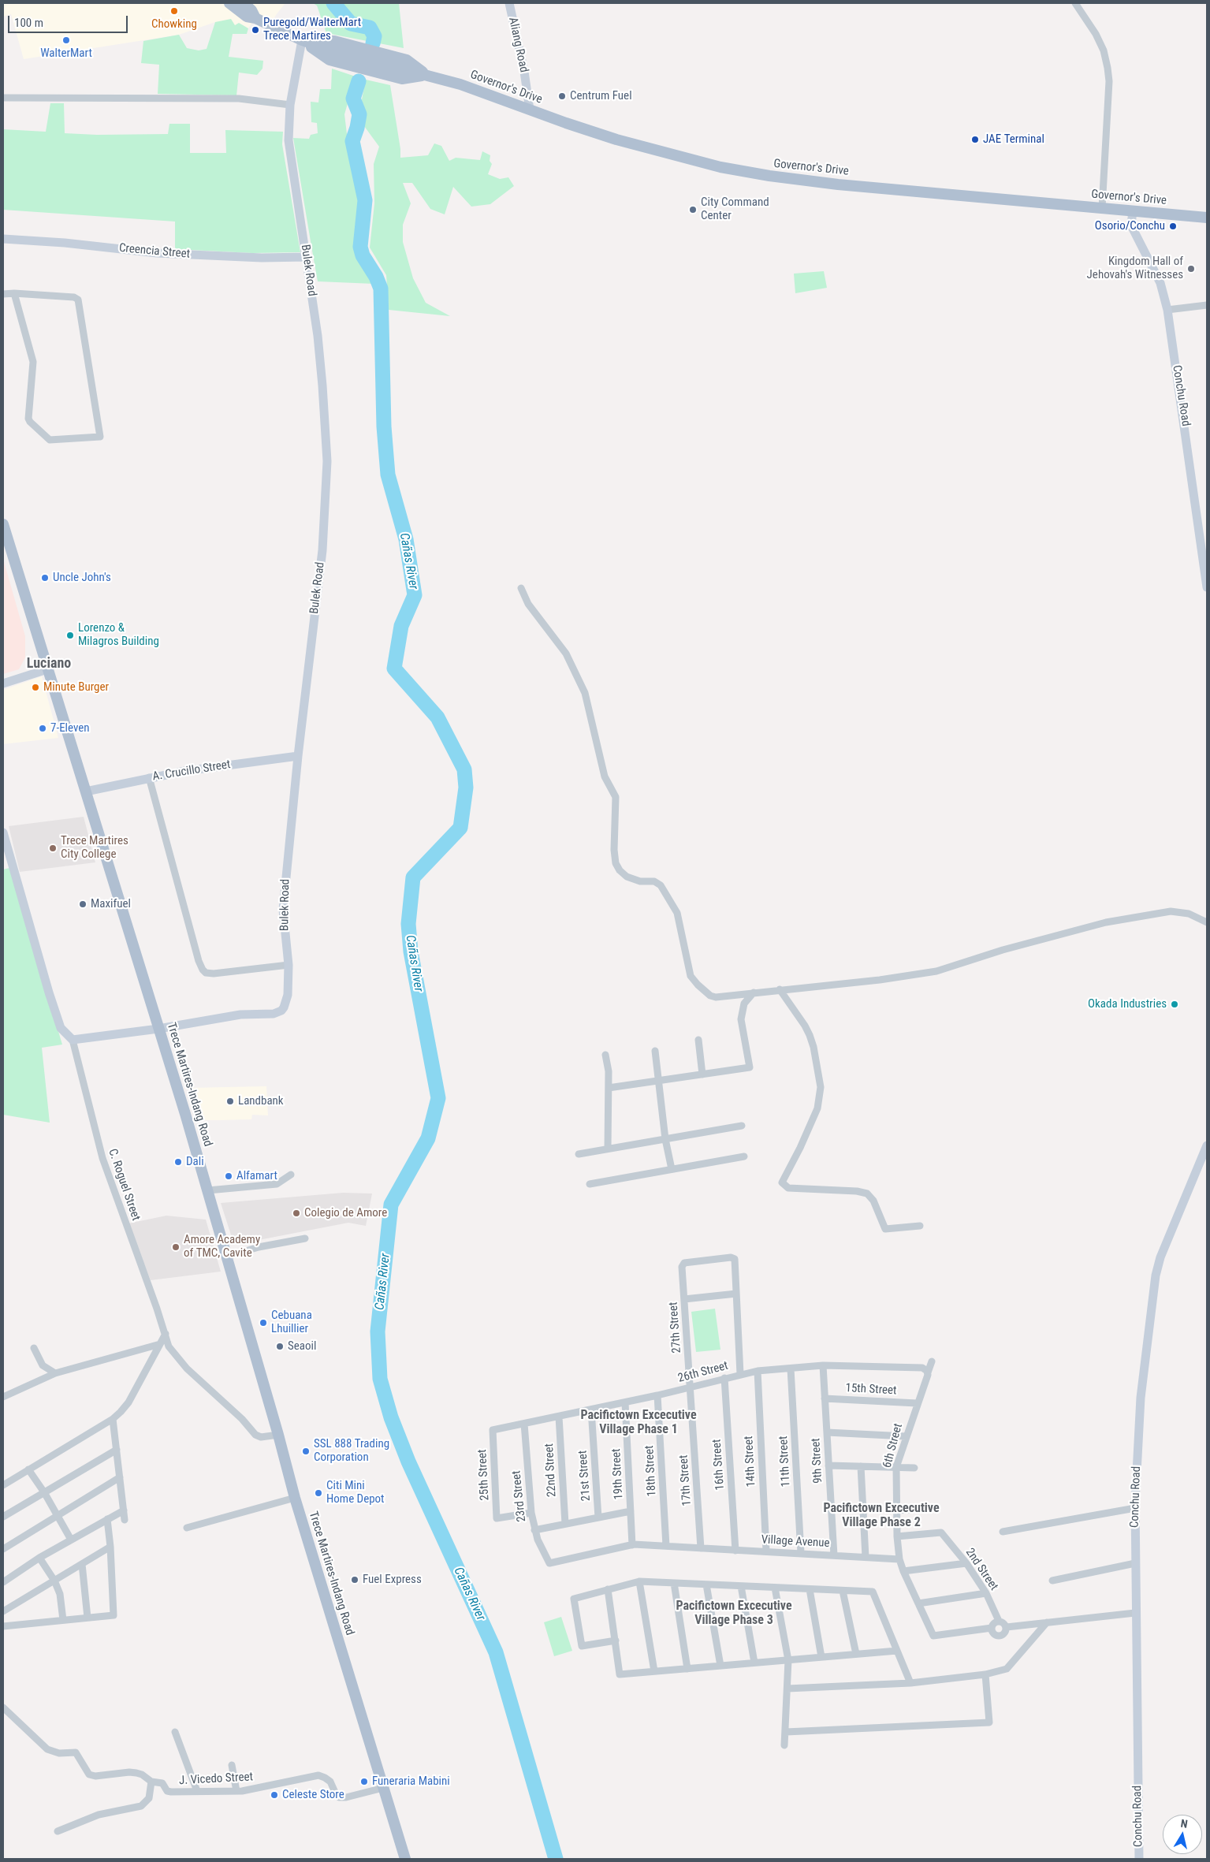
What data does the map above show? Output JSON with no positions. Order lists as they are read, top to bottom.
{
  "streets": {
    "main road": [
      "Aliang Road",
      "Governor's Drive",
      "Creencia Street",
      "Bulek Road",
      "Conchu Road",
      "A. Crucillo Street",
      "Trece Martires-Indang Road"
    ],
    "street": [
      "C. Roguel Street",
      "27th Street",
      "26th Street",
      "15th Street",
      "6th Street",
      "9th Street",
      "14th Street",
      "11th Street",
      "16th Street",
      "22nd Street",
      "18th Street",
      "19th Street",
      "25th Street",
      "21st Street",
      "17th Street",
      "23rd Street",
      "Village Avenue",
      "2nd Street",
      "J. Vicedo Street"
    ]
  },
  "crossings": [
    ["Aliang Road", "Governor's Drive"],
    ["Governor's Drive", "Bulek Road"],
    ["Governor's Drive", "Conchu Road"],
    ["Creencia Street", "Bulek Road"],
    ["Bulek Road", "A. Crucillo Street"],
    ["Bulek Road", "Trece Martires-Indang Road"],
    ["Bulek Road", "C. Roguel Street"],
    ["A. Crucillo Street", "Trece Martires-Indang Road"],
    ["Trece Martires-Indang Road", "C. Roguel Street"],
    ["Trece Martires-Indang Road", "J. Vicedo Street"],
    ["27th Street", "26th Street"],
    ["27th Street", "17th Street"],
    ["26th Street", "6th Street"],
    ["26th Street", "9th Street"],
    ["26th Street", "14th Street"],
    ["26th Street", "11th Street"],
    ["26th Street", "16th Street"],
    ["26th Street", "22nd Street"],
    ["26th Street", "18th Street"],
    ["26th Street", "19th Street"],
    ["26th Street", "25th Street"],
    ["26th Street", "21st Street"],
    ["26th Street", "17th Street"],
    ["26th Street", "23rd Street"],
    ["15th Street", "6th Street"],
    ["15th Street", "9th Street"],
    ["6th Street", "Village Avenue"],
    ["6th Street", "2nd Street"],
    ["9th Street", "Village Avenue"],
    ["14th Street", "Village Avenue"],
    ["11th Street", "Village Avenue"],
    ["16th Street", "Village Avenue"],
    ["18th Street", "Village Avenue"],
    ["19th Street", "Village Avenue"],
    ["25th Street", "23rd Street"],
    ["17th Street", "Village Avenue"],
    ["23rd Street", "Village Avenue"]
  ],
  "districts": [
    "Luciano",
    "Pacifictown Excecutive Village Phase 1",
    "Pacifictown Excecutive Village Phase 2",
    "Pacifictown Excecutive Village Phase 3"
  ],
  "water": ["Cañas River"],
  "places": [
    "Chowking",
    "Puregold/WalterMart Trece Martires",
    "WalterMart",
    "Centrum Fuel",
    "JAE Terminal",
    "City Command Center",
    "Osorio/Conchu",
    "Kingdom Hall of Jehovah's Witnesses",
    "Uncle John's",
    "Lorenzo & Milagros Building",
    "Minute Burger",
    "7-Eleven",
    "Trece Martires City College",
    "Maxifuel",
    "Okada Industries",
    "Landbank",
    "Dali",
    "Alfamart",
    "Colegio de Amore",
    "Amore Academy of TMC, Cavite",
    "Cebuana Lhuillier",
    "Seaoil",
    "SSL 888 Trading Corporation",
    "Citi Mini Home Depot",
    "Fuel Express",
    "Funeraria Mabini",
    "Celeste Store"
  ],
  "scale_bar": "100 m",
  "north": "top"
}
